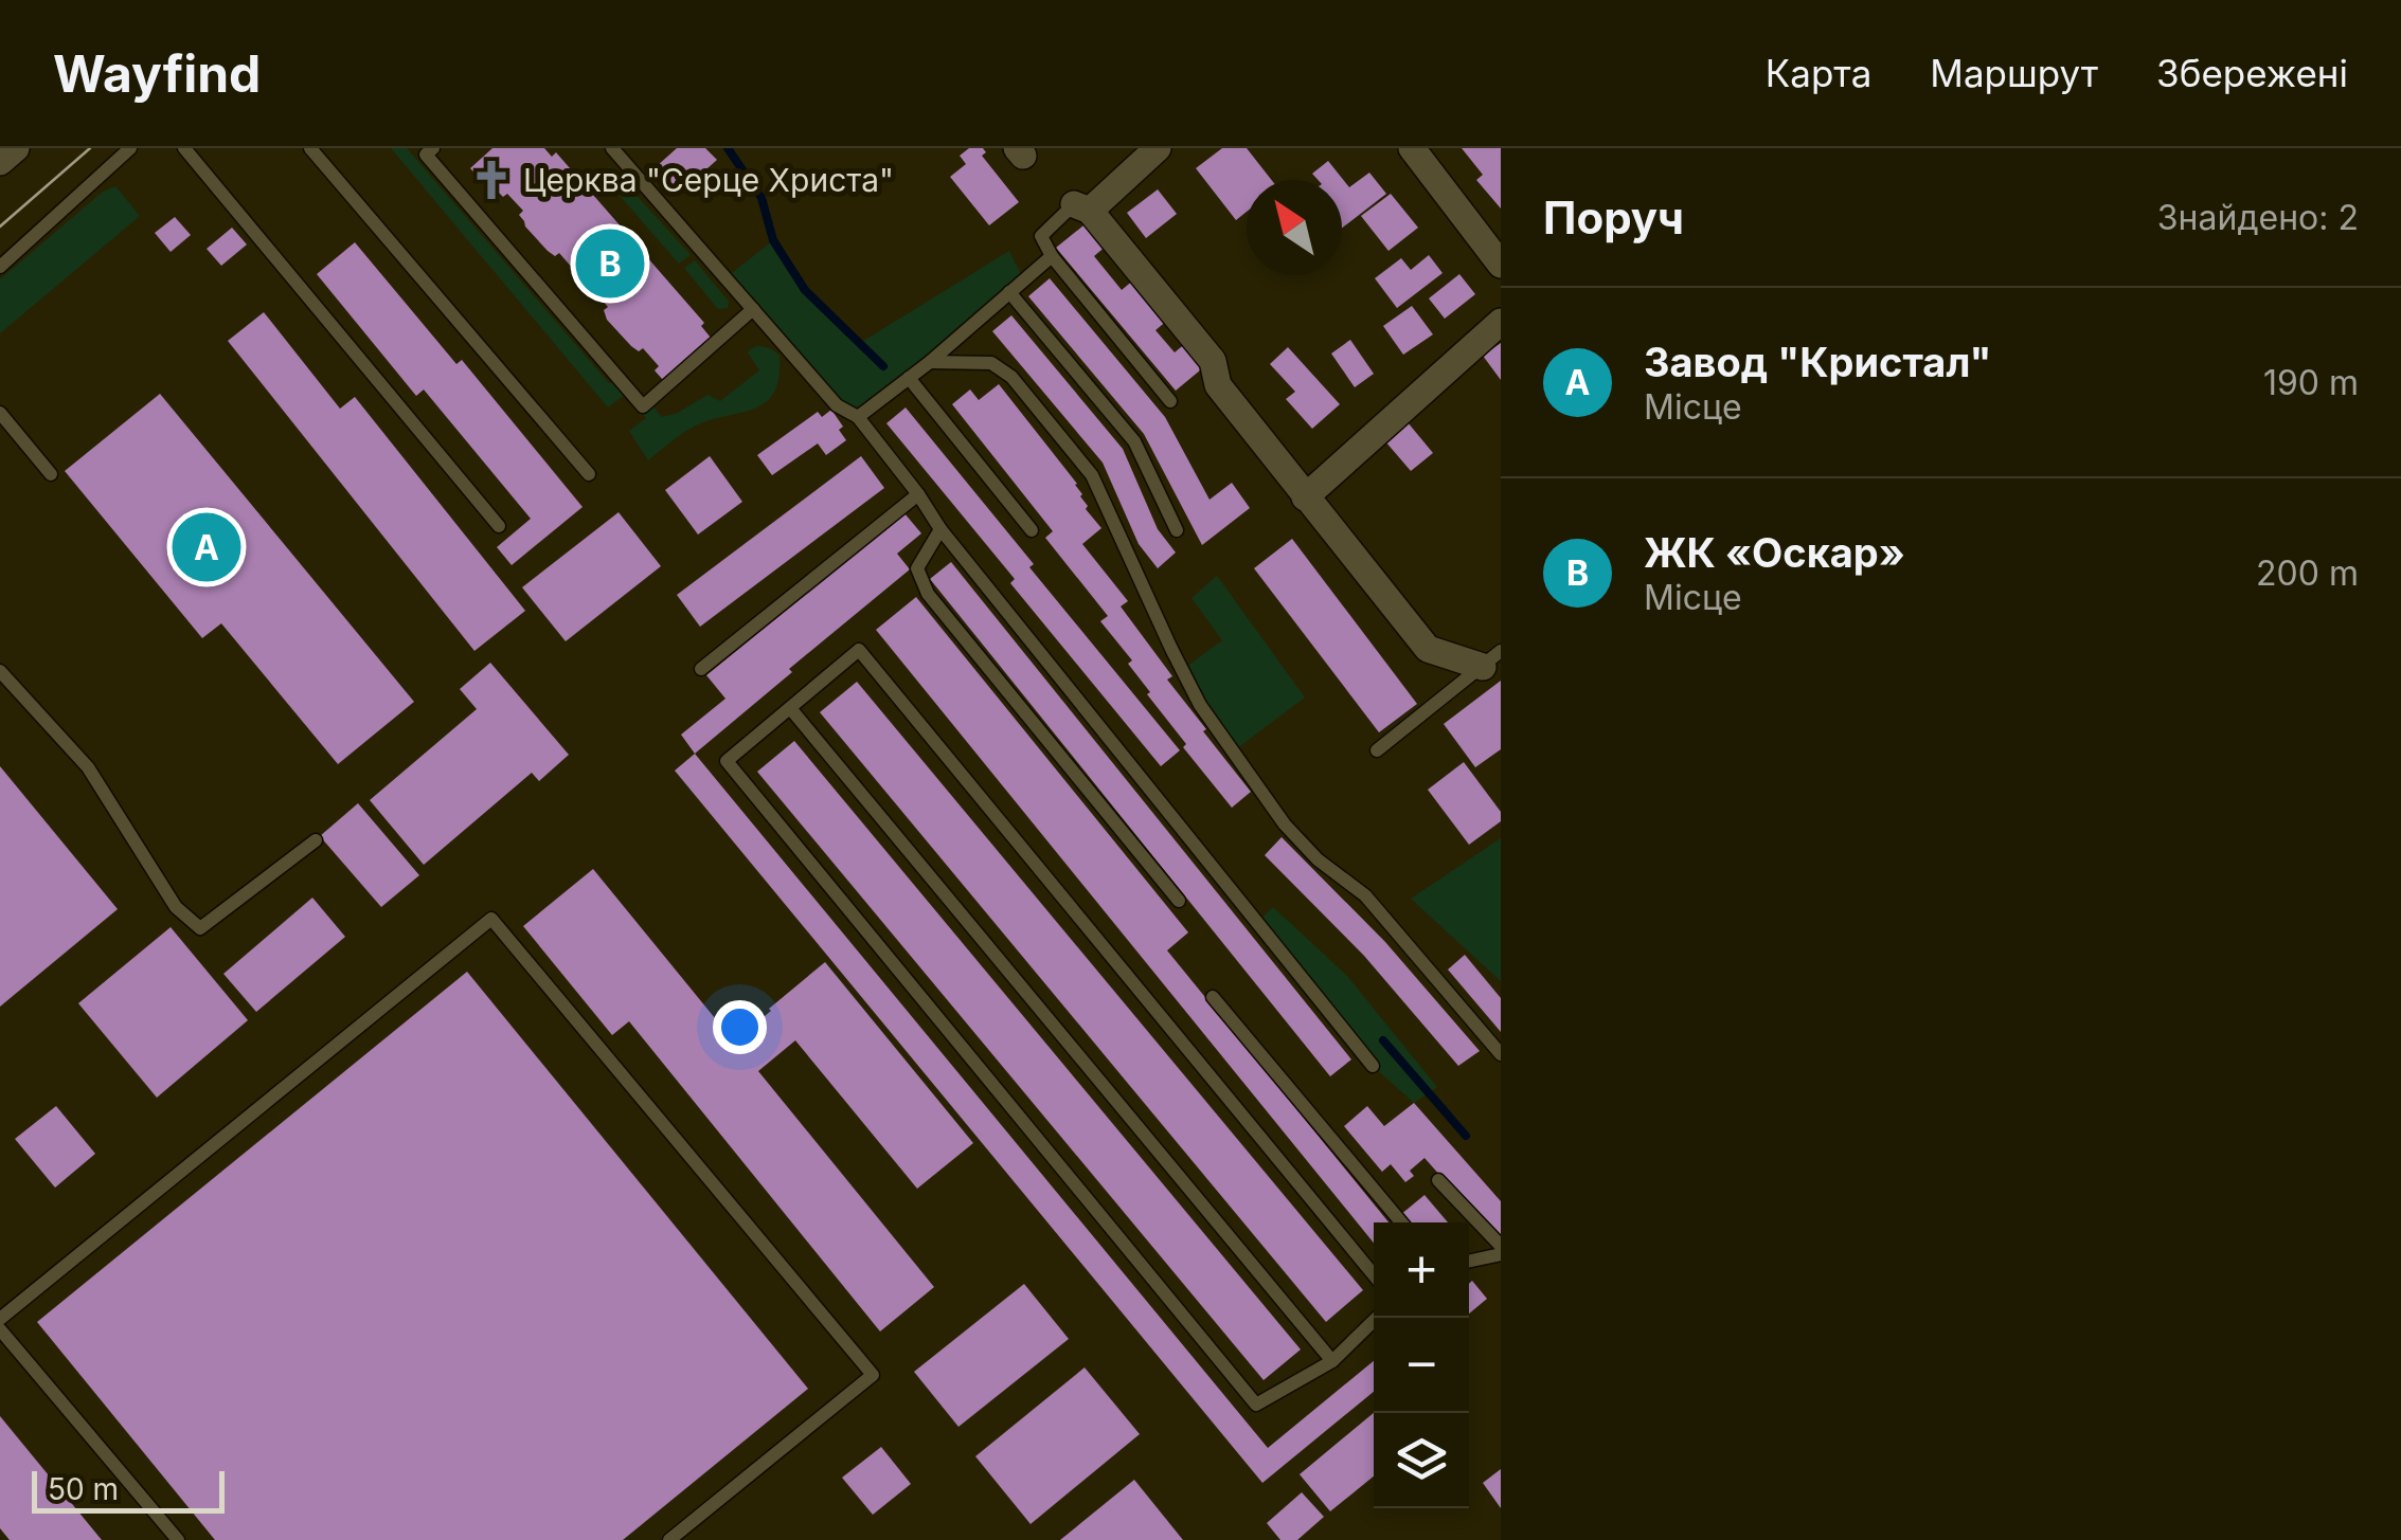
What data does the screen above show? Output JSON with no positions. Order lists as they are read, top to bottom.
{
  "places": {
    "church": ["Церква \"Серце Христа\""]
  },
  "scale_bar": "50 m",
  "north": "top left",
  "page": {
    "header": "Wayfind",
    "nav": ["Карта", "Маршрут", "Збережені"],
    "heading": ["Поруч", "Знайдено: 2"],
    "pins": ["B", "A"],
    "list": [
      {
        "mark": "A",
        "name": "Завод \"Кристал\"",
        "note": "Місце",
        "value": "190 m"
      },
      {
        "mark": "B",
        "name": "ЖК «Оскар»",
        "note": "Місце",
        "value": "200 m"
      }
    ],
    "map_buttons": ["+", "−"],
    "scale": "50 m"
  }
}
